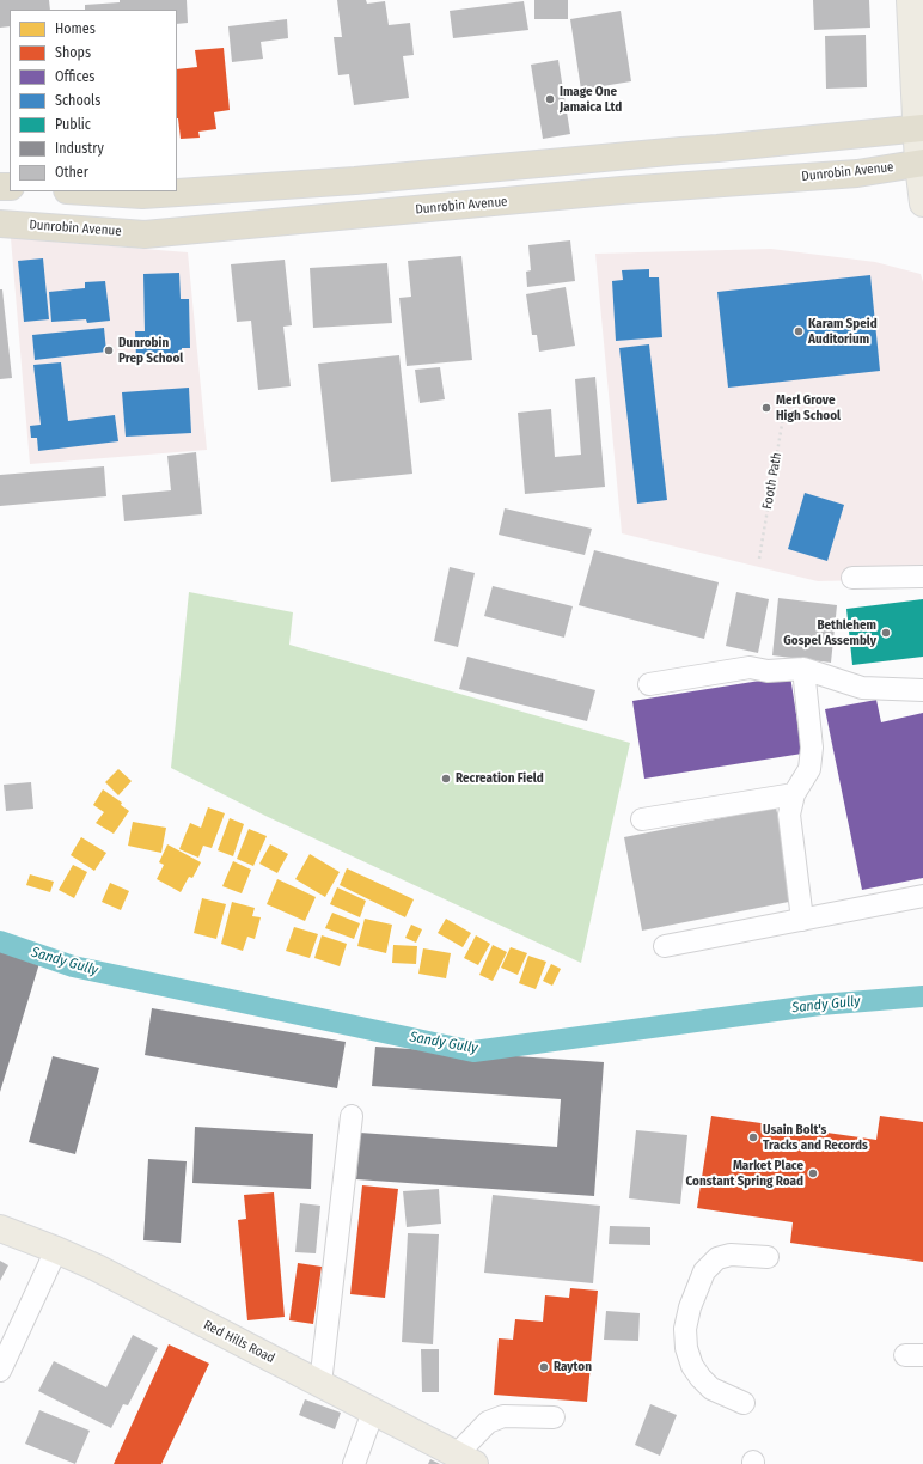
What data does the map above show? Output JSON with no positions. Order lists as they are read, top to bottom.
{
  "streets": {
    "highway": ["Dunrobin Avenue"],
    "main road": ["Red Hills Road"],
    "path": ["Footh Path"]
  },
  "water": ["Sandy Gully"],
  "places": [
    "Image One Jamaica Ltd",
    "Karam Speid Auditorium",
    "Dunrobin Prep School",
    "Merl Grove High School",
    "Bethlehem Gospel Assembly",
    "Recreation Field",
    "Usain Bolt's Tracks and Records",
    "Market Place Constant Spring Road",
    "Rayton"
  ],
  "legend": [
    "Homes",
    "Shops",
    "Offices",
    "Schools",
    "Public",
    "Industry",
    "Other"
  ]
}
